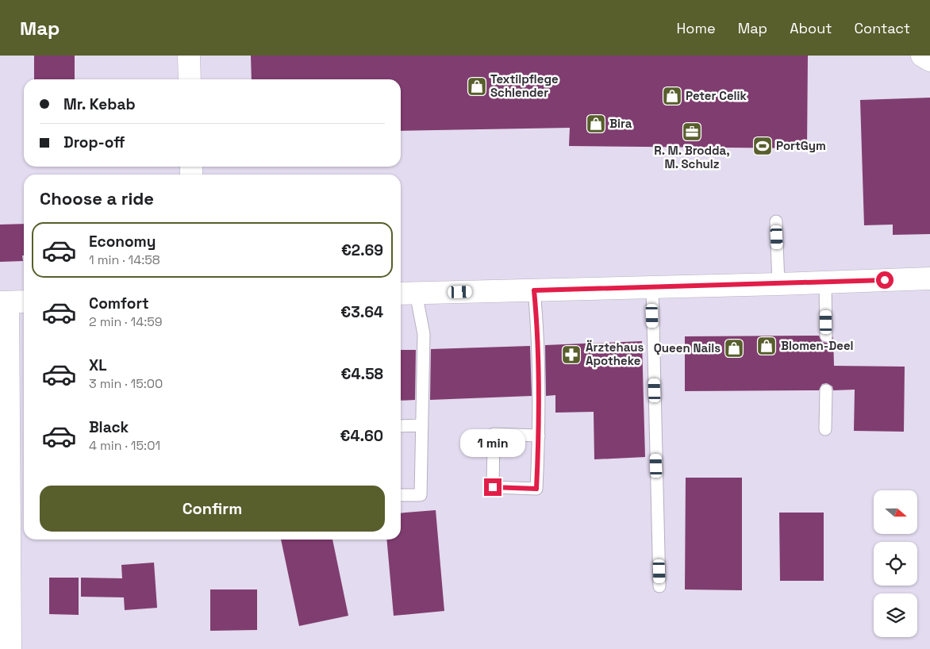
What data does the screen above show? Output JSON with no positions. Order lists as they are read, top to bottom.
{
  "places": {
    "shop": [
      "Textilpflege Schlender",
      "Peter Celik",
      "Bira",
      "Blomen-Deel",
      "Queen Nails"
    ],
    "office": ["R. M. Brodda, M. Schulz"],
    "sports": ["PortGym"],
    "pharmacy": ["Ärztehaus Apotheke"]
  },
  "north": "right",
  "page": {
    "header": "Map",
    "nav": [
      "Home",
      "Map",
      "About",
      "Contact"
    ],
    "banner": ["Mr. Kebab", "Drop-off"],
    "heading": "Choose a ride",
    "list": [
      {
        "name": "Economy",
        "note": "1 min · 14:58",
        "value": "€2.69"
      },
      {
        "name": "Comfort",
        "note": "2 min · 14:59",
        "value": "€3.64"
      },
      {
        "name": "XL",
        "note": "3 min · 15:00",
        "value": "€4.58"
      },
      {
        "name": "Black",
        "note": "4 min · 15:01",
        "value": "€4.60"
      }
    ],
    "bubble": "1 min",
    "buttons": "Confirm"
  }
}
